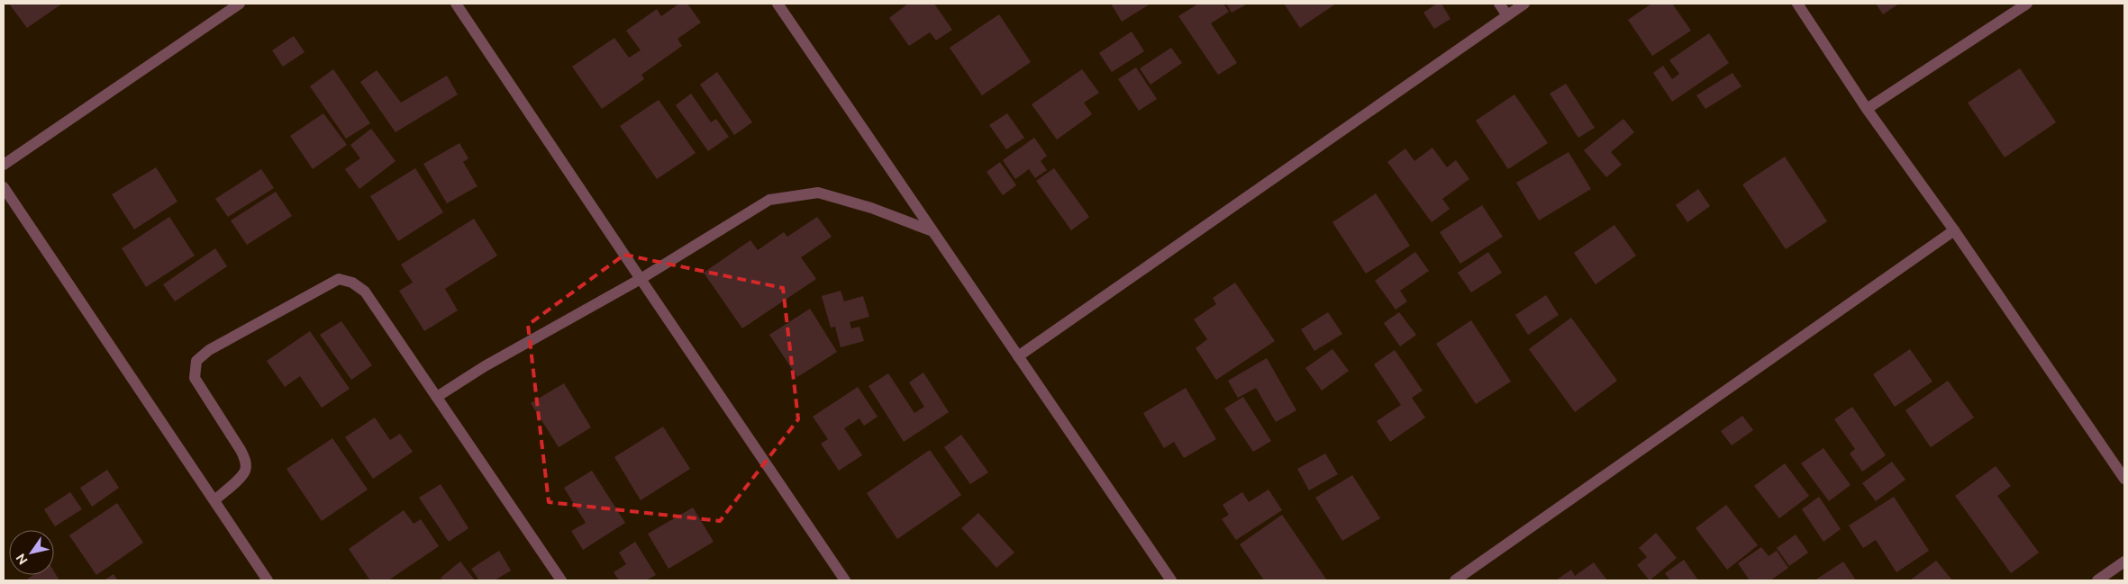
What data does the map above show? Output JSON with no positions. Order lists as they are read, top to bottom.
{
  "north": "bottom left"
}
